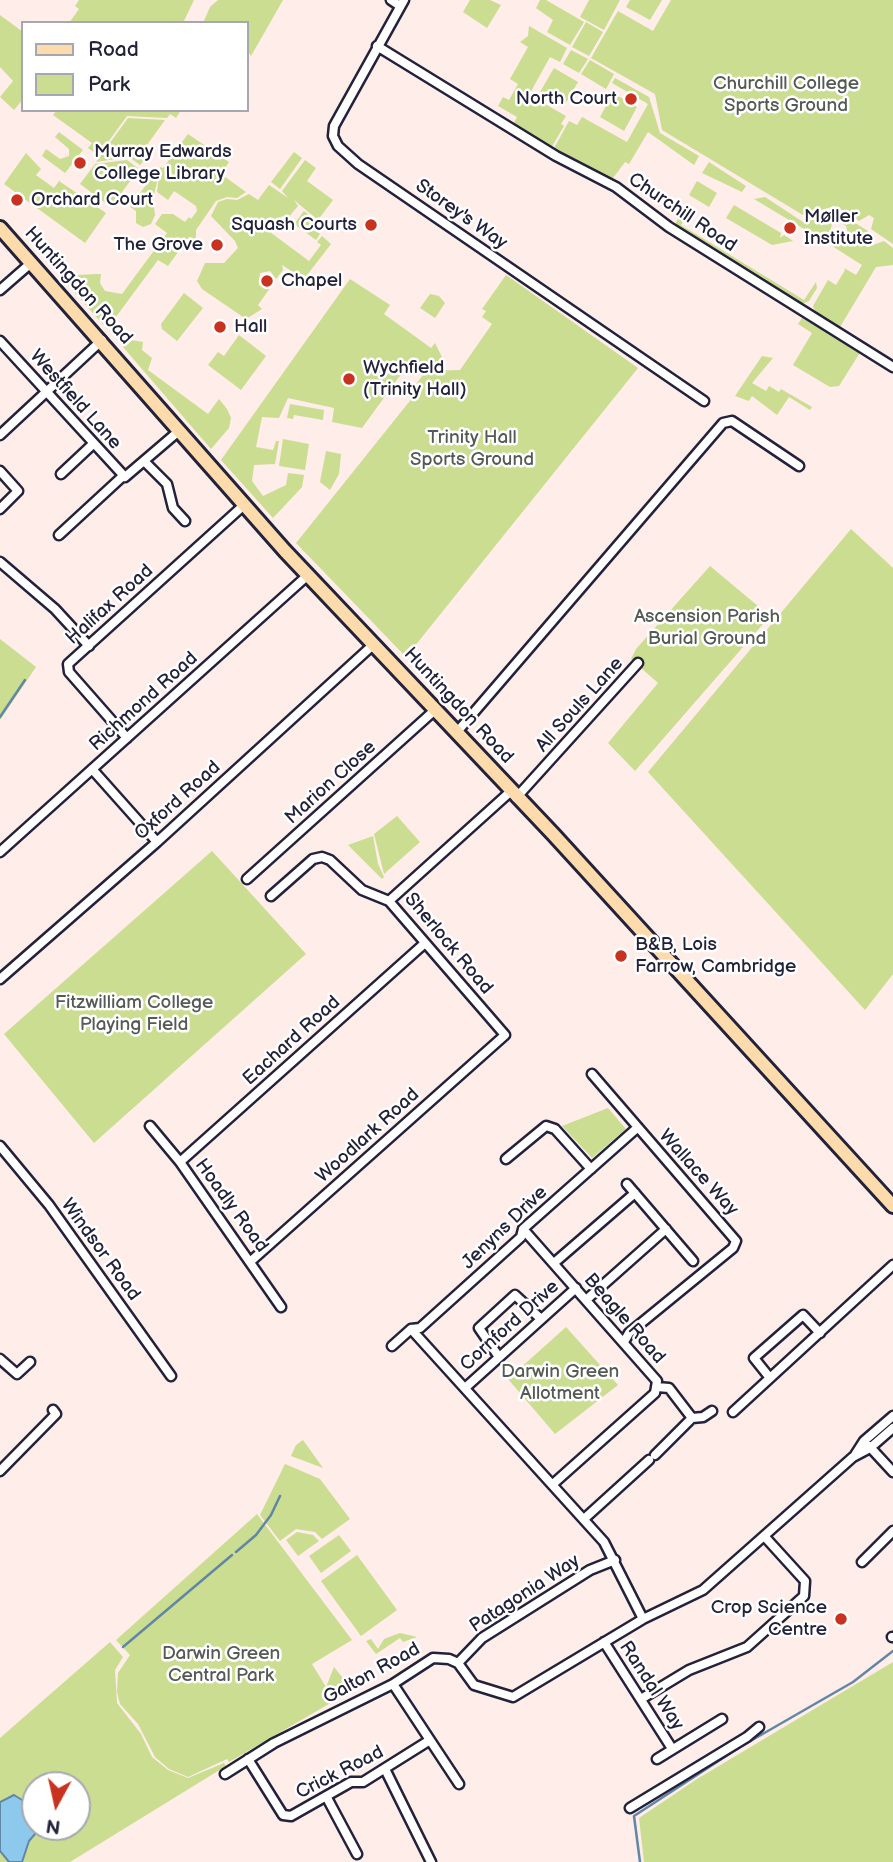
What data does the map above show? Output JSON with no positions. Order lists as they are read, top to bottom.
{
  "streets": {
    "main road": ["Huntingdon Road"],
    "street": [
      "Churchill Road",
      "Storey's Way",
      "Westfield Lane",
      "Halifax Road",
      "Richmond Road",
      "All Souls Lane",
      "Marion Close",
      "Oxford Road",
      "Sherlock Road",
      "Eachard Road",
      "Woodlark Road",
      "Wallace Way",
      "Hoadly Road",
      "Jenyns Drive",
      "Windsor Road",
      "Beagle Road",
      "Cornford Drive",
      "Patagonia Way",
      "Galton Road",
      "Randal Way",
      "Crick Road"
    ]
  },
  "crossings": [
    ["Churchill Road", "Storey's Way"],
    ["Huntingdon Road", "Halifax Road"],
    ["Huntingdon Road", "Richmond Road"],
    ["Huntingdon Road", "All Souls Lane"],
    ["Huntingdon Road", "Marion Close"],
    ["Huntingdon Road", "Oxford Road"],
    ["Huntingdon Road", "Sherlock Road"],
    ["Halifax Road", "Richmond Road"],
    ["All Souls Lane", "Sherlock Road"],
    ["Sherlock Road", "Eachard Road"],
    ["Sherlock Road", "Woodlark Road"],
    ["Eachard Road", "Hoadly Road"],
    ["Woodlark Road", "Hoadly Road"],
    ["Wallace Way", "Jenyns Drive"],
    ["Wallace Way", "Beagle Road"],
    ["Jenyns Drive", "Beagle Road"],
    ["Beagle Road", "Cornford Drive"],
    ["Patagonia Way", "Galton Road"],
    ["Galton Road", "Crick Road"]
  ],
  "parks": [
    "Churchill College Sports Ground",
    "Trinity Hall Sports Ground",
    "Ascension Parish Burial Ground",
    "Fitzwilliam College Playing Field",
    "Darwin Green Allotment",
    "Darwin Green Central Park"
  ],
  "places": [
    "North Court",
    "Murray Edwards College Library",
    "Orchard Court",
    "Squash Courts",
    "Møller Institute",
    "The Grove",
    "Chapel",
    "Hall",
    "Wychfield (Trinity Hall)",
    "B&B, Lois Farrow, Cambridge",
    "Crop Science Centre"
  ],
  "legend": ["Road", "Park"],
  "north": "bottom"
}
